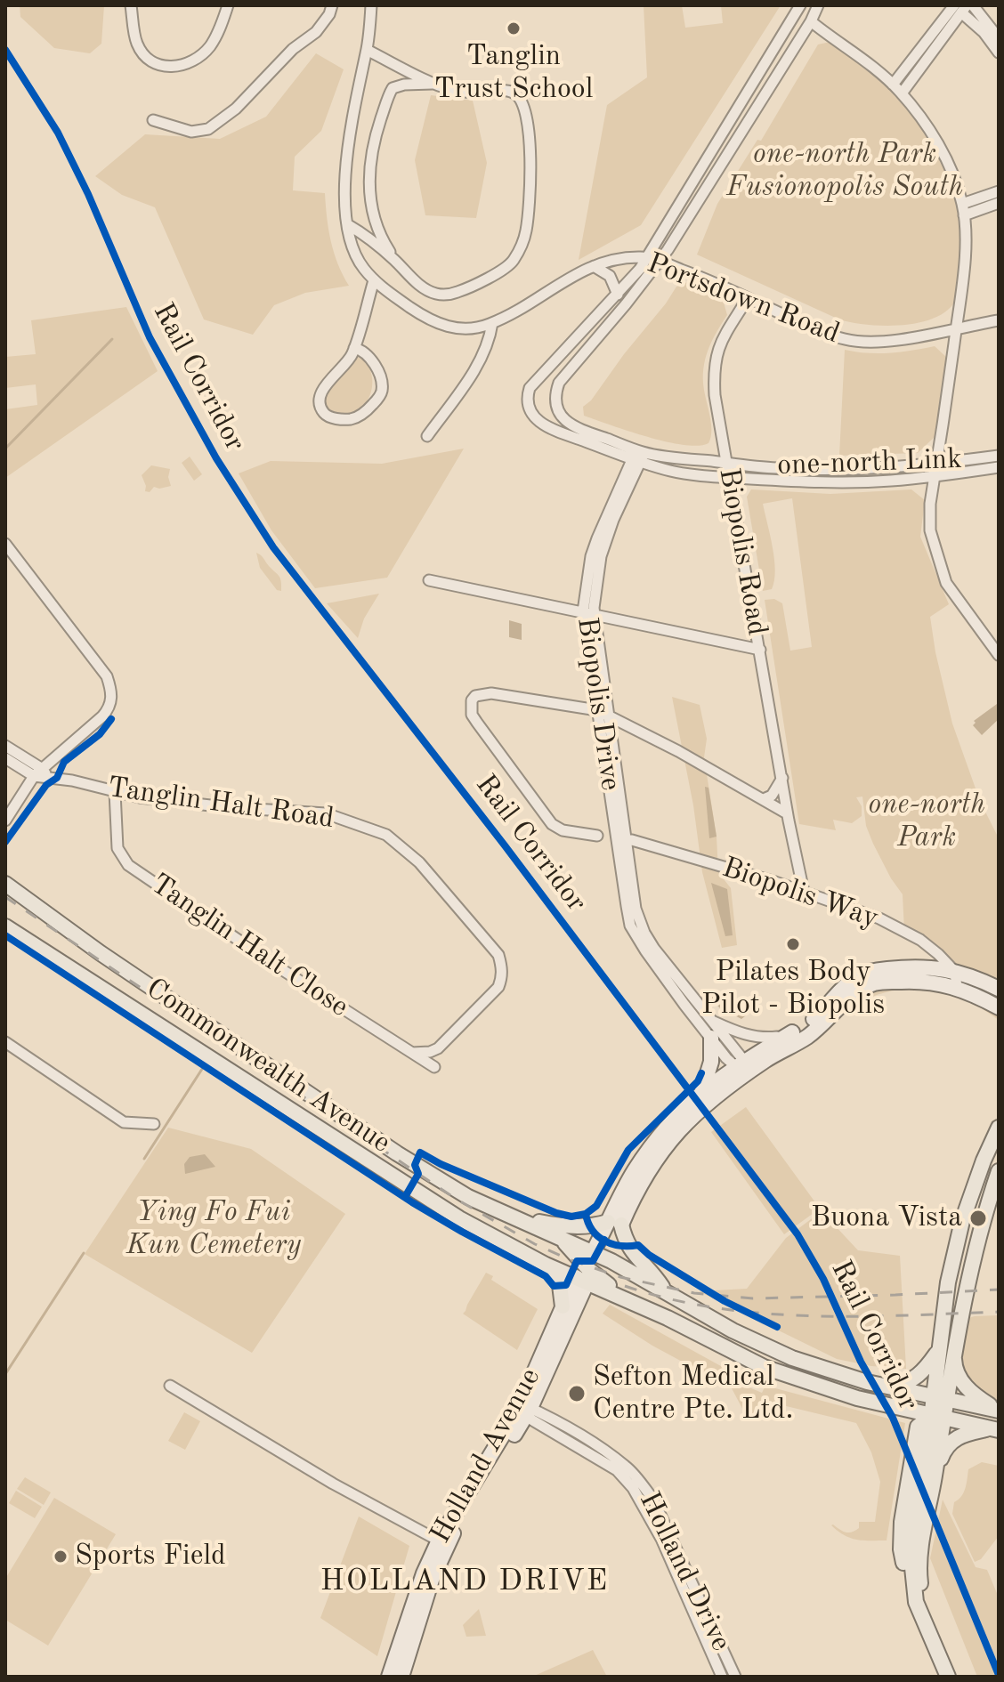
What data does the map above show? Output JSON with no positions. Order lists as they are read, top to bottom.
{
  "streets": {
    "main road": ["Commonwealth Avenue"],
    "street": [
      "Portsdown Road",
      "one-north Link",
      "Biopolis Road",
      "Biopolis Drive",
      "Tanglin Halt Road",
      "Biopolis Way",
      "Tanglin Halt Close",
      "Holland Avenue",
      "Holland Drive"
    ],
    "cycle path": ["Rail Corridor"]
  },
  "crossings": [
    ["Portsdown Road", "Biopolis Road"],
    ["one-north Link", "Biopolis Road"],
    ["one-north Link", "Biopolis Drive"],
    ["Biopolis Road", "Biopolis Way"],
    ["Biopolis Drive", "Biopolis Way"],
    ["Tanglin Halt Road", "Tanglin Halt Close"],
    ["Commonwealth Avenue", "Holland Avenue"],
    ["Holland Avenue", "Holland Drive"]
  ],
  "districts": ["HOLLAND DRIVE"],
  "parks": ["one-north Park Fusionopolis South", "one-north Park", "Ying Fo Fui Kun Cemetery"],
  "places": [
    "Tanglin Trust School",
    "Pilates Body Pilot - Biopolis",
    "Buona Vista",
    "Sefton Medical Centre Pte. Ltd.",
    "Sports Field"
  ]
}
